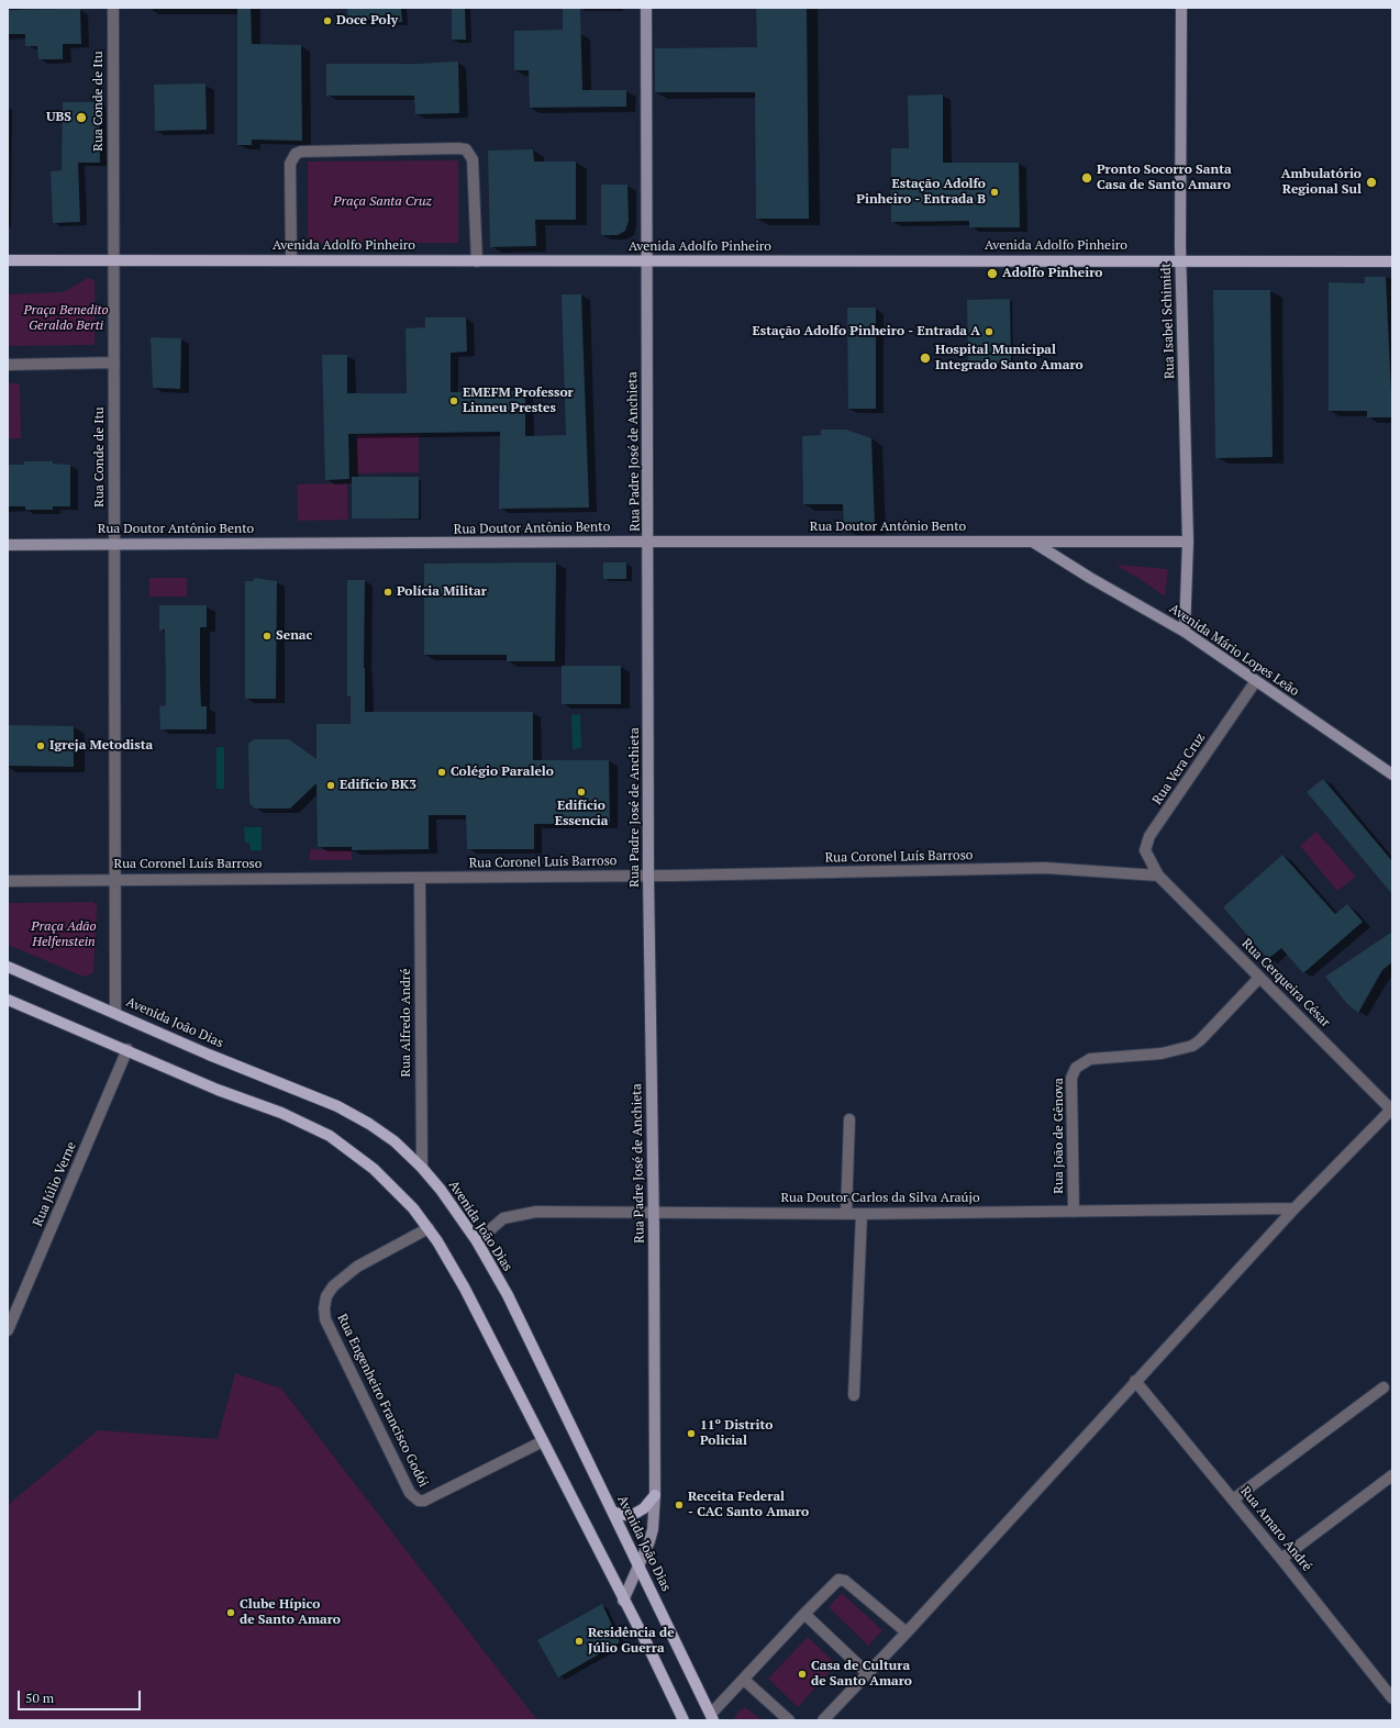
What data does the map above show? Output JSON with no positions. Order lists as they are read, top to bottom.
{
  "streets": {
    "main road": ["Avenida Adolfo Pinheiro", "Avenida João Dias"],
    "street": [
      "Rua Conde de Itu",
      "Rua Isabel Schimidt",
      "Rua Padre José de Anchieta",
      "Rua Doutor Antônio Bento",
      "Avenida Mário Lopes Leão",
      "Rua Vera Cruz",
      "Rua Coronel Luís Barroso",
      "Rua Cerqueira César",
      "Rua Alfredo André",
      "Rua João de Gênova",
      "Rua Júlio Verne",
      "Rua Doutor Carlos da Silva Araújo",
      "Rua Engenheiro Francisco Godói",
      "Rua Amaro André"
    ]
  },
  "crossings": [
    ["Rua Conde de Itu", "Avenida Adolfo Pinheiro"],
    ["Rua Conde de Itu", "Rua Doutor Antônio Bento"],
    ["Rua Conde de Itu", "Rua Coronel Luís Barroso"],
    ["Rua Conde de Itu", "Avenida João Dias"],
    ["Avenida Adolfo Pinheiro", "Rua Isabel Schimidt"],
    ["Avenida Adolfo Pinheiro", "Rua Padre José de Anchieta"],
    ["Rua Isabel Schimidt", "Rua Doutor Antônio Bento"],
    ["Rua Isabel Schimidt", "Avenida Mário Lopes Leão"],
    ["Rua Padre José de Anchieta", "Rua Doutor Antônio Bento"],
    ["Rua Padre José de Anchieta", "Rua Coronel Luís Barroso"],
    ["Rua Padre José de Anchieta", "Avenida João Dias"],
    ["Rua Padre José de Anchieta", "Rua Doutor Carlos da Silva Araújo"],
    ["Rua Doutor Antônio Bento", "Avenida Mário Lopes Leão"],
    ["Avenida Mário Lopes Leão", "Rua Vera Cruz"],
    ["Rua Vera Cruz", "Rua Coronel Luís Barroso"],
    ["Rua Vera Cruz", "Rua Cerqueira César"],
    ["Rua Coronel Luís Barroso", "Rua Cerqueira César"],
    ["Rua Coronel Luís Barroso", "Rua Alfredo André"],
    ["Rua Cerqueira César", "Rua João de Gênova"],
    ["Avenida João Dias", "Rua Alfredo André"],
    ["Avenida João Dias", "Rua Doutor Carlos da Silva Araújo"],
    ["Rua João de Gênova", "Rua Doutor Carlos da Silva Araújo"]
  ],
  "parks": ["Praça Santa Cruz", "Praça Benedito Geraldo Berti", "Praça Adão Helfenstein"],
  "places": [
    "Doce Poly",
    "UBS",
    "Pronto Socorro Santa Casa de Santo Amaro",
    "Ambulatório Regional Sul",
    "Estação Adolfo Pinheiro - Entrada B",
    "Adolfo Pinheiro",
    "Estação Adolfo Pinheiro - Entrada A",
    "Hospital Municipal Integrado Santo Amaro",
    "EMEFM Professor Linneu Prestes",
    "Polícia Militar",
    "Senac",
    "Igreja Metodista",
    "Colégio Paralelo",
    "Edifício BK3",
    "Edifício Essencia",
    "11º Distrito Policial",
    "Receita Federal - CAC Santo Amaro",
    "Clube Hípico de Santo Amaro",
    "Residência de Júlio Guerra",
    "Casa de Cultura de Santo Amaro"
  ],
  "scale_bar": "50 m"
}
